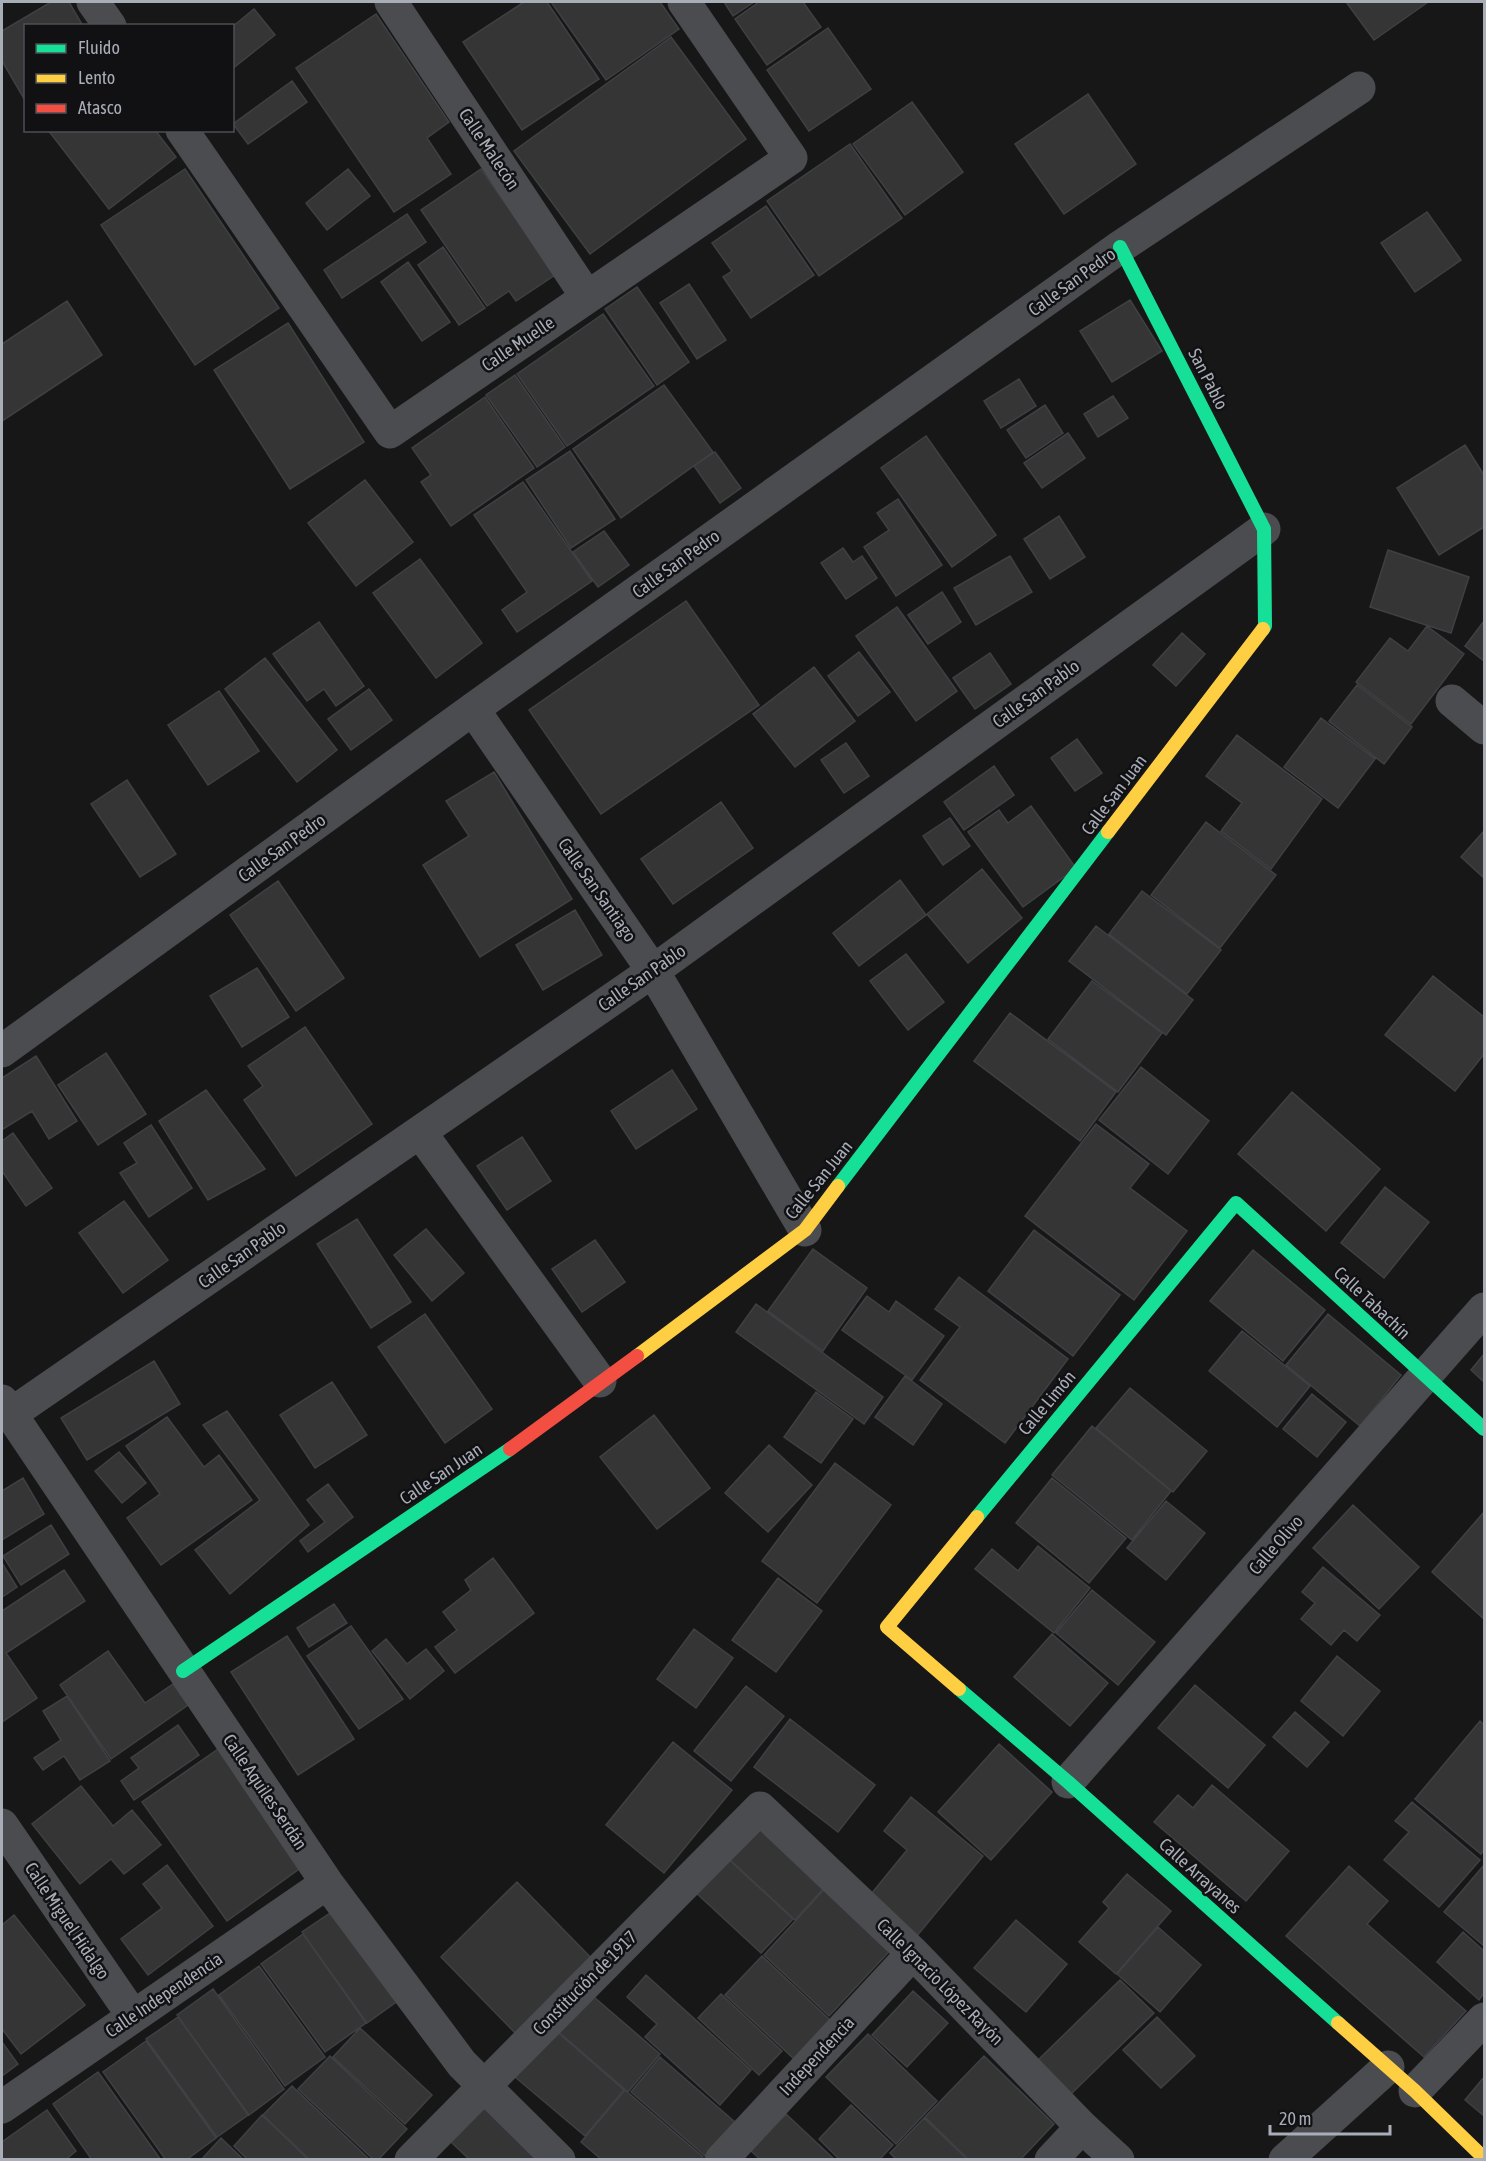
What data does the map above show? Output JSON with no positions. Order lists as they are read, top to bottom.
{
  "streets": {
    "street": [
      "Calle Malecón",
      "Calle San Pedro",
      "Calle Muelle",
      "San Pablo",
      "Calle San Pablo",
      "Calle San Juan",
      "Calle San Santiago",
      "Calle Tabachín",
      "Calle Limón",
      "Calle Olivo",
      "Calle Aquiles Serdán",
      "Calle Arrayanes",
      "Calle Miguel Hidalgo",
      "Calle Ignacio López Rayón",
      "Constitución de 1917",
      "Calle Independencia",
      "Independencia"
    ]
  },
  "crossings": [
    ["Calle Malecón", "Calle Muelle"],
    ["Calle San Pedro", "San Pablo"],
    ["Calle San Pedro", "Calle San Santiago"],
    ["San Pablo", "Calle San Pablo"],
    ["San Pablo", "Calle San Juan"],
    ["Calle San Pablo", "Calle San Juan"],
    ["Calle San Pablo", "Calle San Santiago"],
    ["Calle San Pablo", "Calle Aquiles Serdán"],
    ["Calle San Juan", "Calle San Santiago"],
    ["Calle San Juan", "Calle Aquiles Serdán"],
    ["Calle Tabachín", "Calle Limón"],
    ["Calle Tabachín", "Calle Olivo"],
    ["Calle Limón", "Calle Arrayanes"],
    ["Calle Olivo", "Calle Arrayanes"],
    ["Calle Aquiles Serdán", "Constitución de 1917"],
    ["Calle Aquiles Serdán", "Calle Independencia"],
    ["Calle Miguel Hidalgo", "Calle Independencia"],
    ["Calle Ignacio López Rayón", "Constitución de 1917"],
    ["Calle Ignacio López Rayón", "Independencia"]
  ],
  "legend": ["Fluido", "Lento", "Atasco"],
  "scale_bar": "20 m"
}
